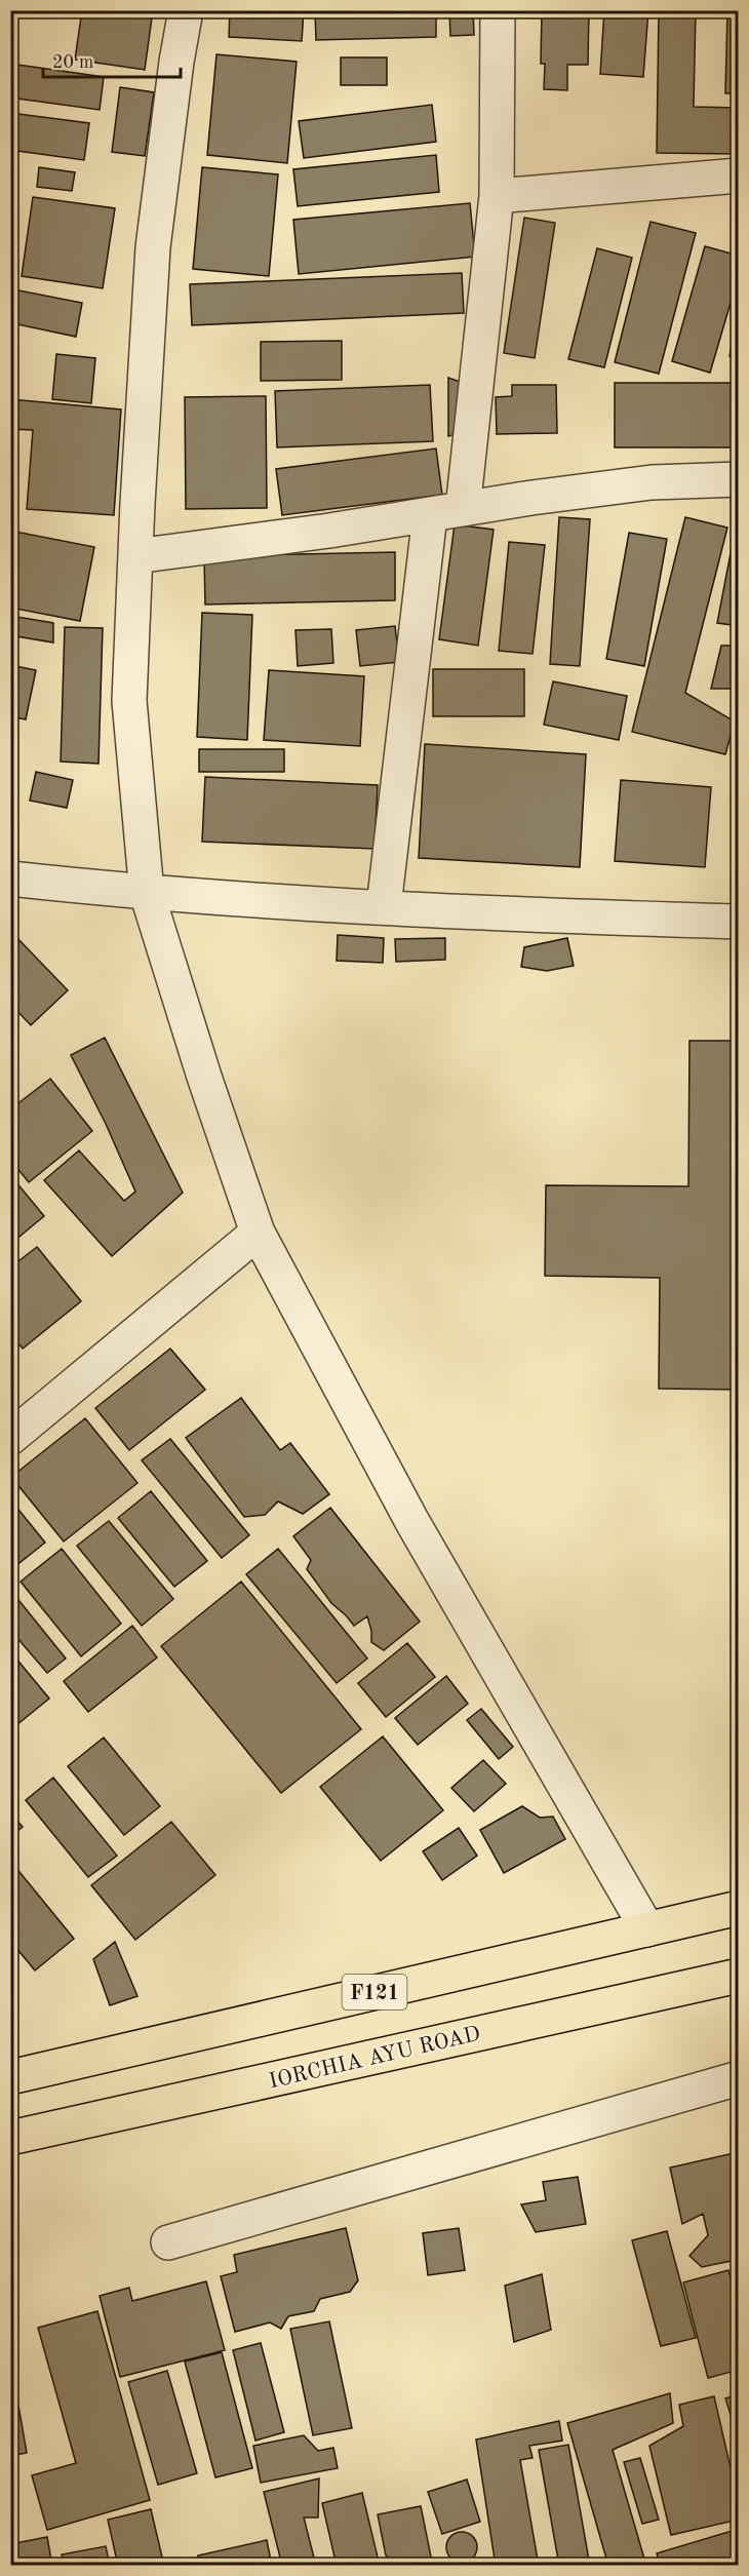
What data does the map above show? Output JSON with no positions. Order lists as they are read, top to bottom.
{
  "streets": {
    "main road": ["F121", "IORCHIA AYU ROAD"]
  },
  "scale_bar": "20 m"
}
